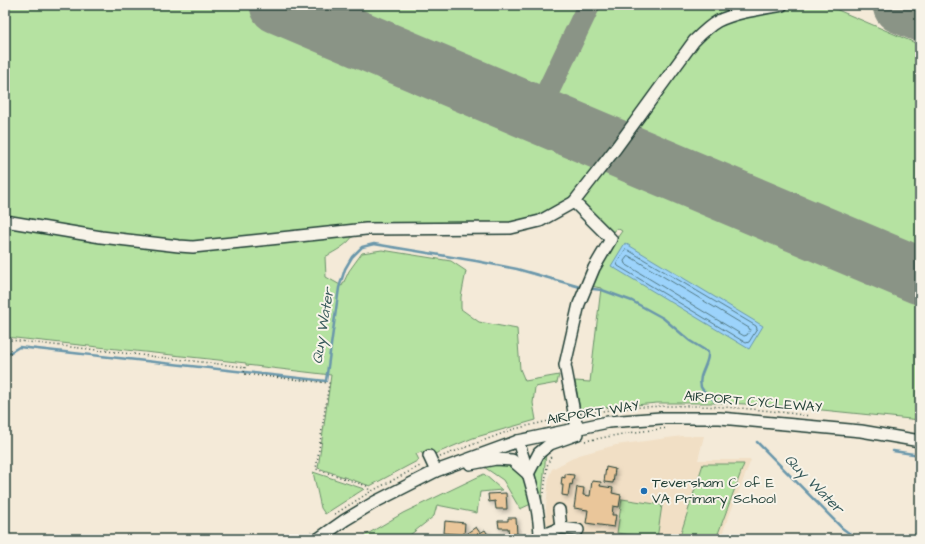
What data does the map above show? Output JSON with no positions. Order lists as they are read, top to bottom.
{
  "streets": {
    "street": ["AIRPORT WAY"],
    "path": ["AIRPORT CYCLEWAY"]
  },
  "water": ["Quy Water"],
  "places": ["Teversham C of E VA Primary School"]
}
